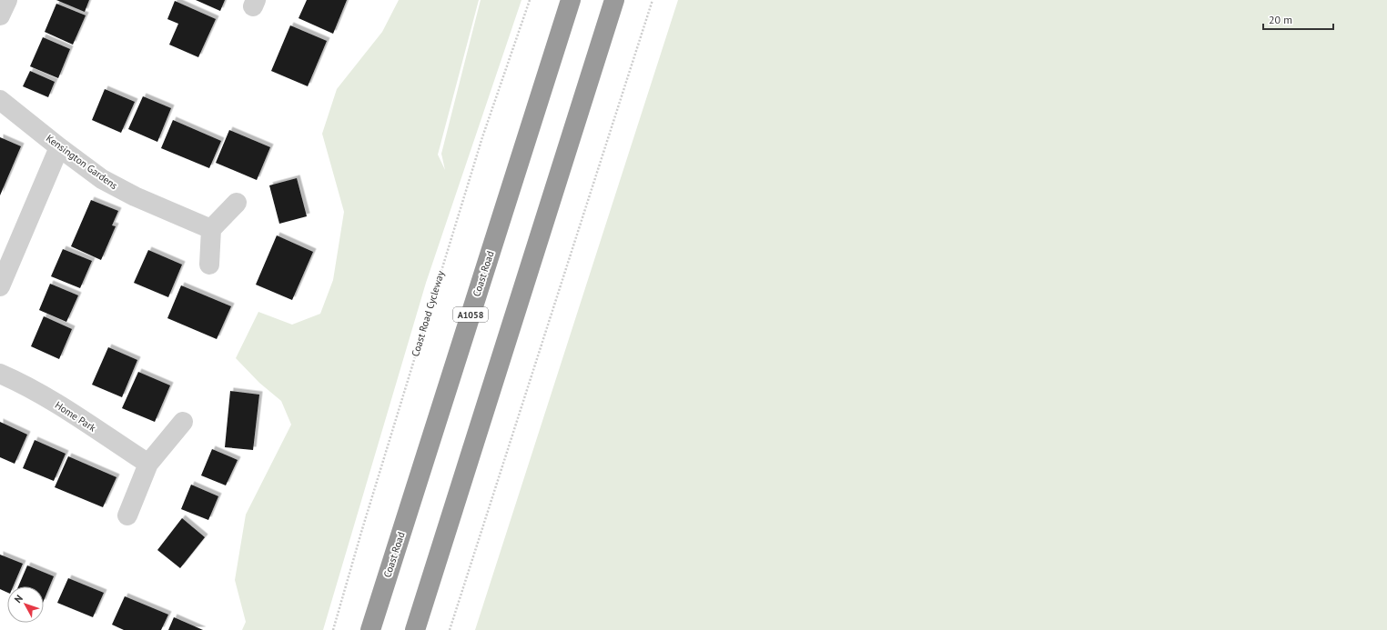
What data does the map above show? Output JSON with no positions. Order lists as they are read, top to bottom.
{
  "streets": {
    "highway": ["Coast Road", "A1058"],
    "street": ["Kensington Gardens", "Home Park"],
    "path": ["Coast Road Cycleway"]
  },
  "scale_bar": "20 m",
  "north": "top left"
}
